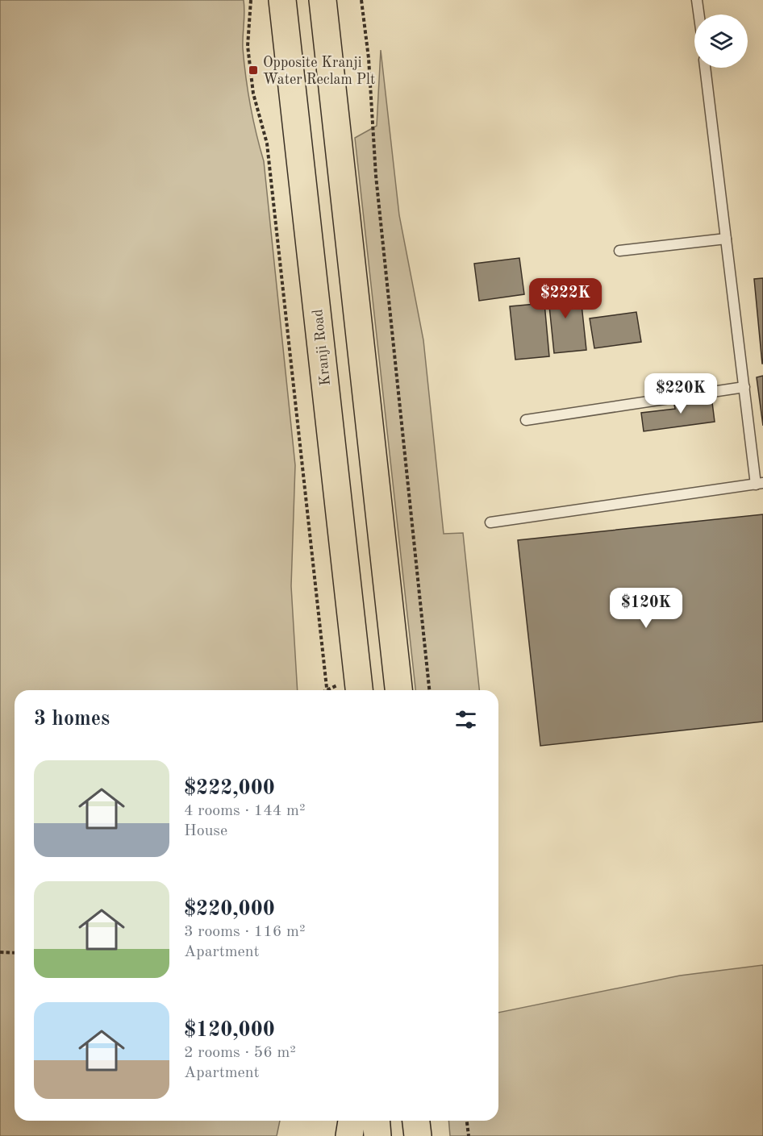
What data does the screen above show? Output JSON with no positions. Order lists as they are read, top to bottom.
{
  "streets": {
    "main road": ["Kranji Road"]
  },
  "places": {
    "transit": ["Opposite Kranji Water Reclam Plt"]
  },
  "page": {
    "price": ["$222K", "$220K", "$120K"],
    "heading": "3 homes",
    "list": [
      {
        "name": "$222,000",
        "note": "4 rooms · 144 m² · House"
      },
      {
        "name": "$220,000",
        "note": "3 rooms · 116 m² · Apartment"
      },
      {
        "name": "$120,000",
        "note": "2 rooms · 56 m² · Apartment"
      }
    ]
  }
}
